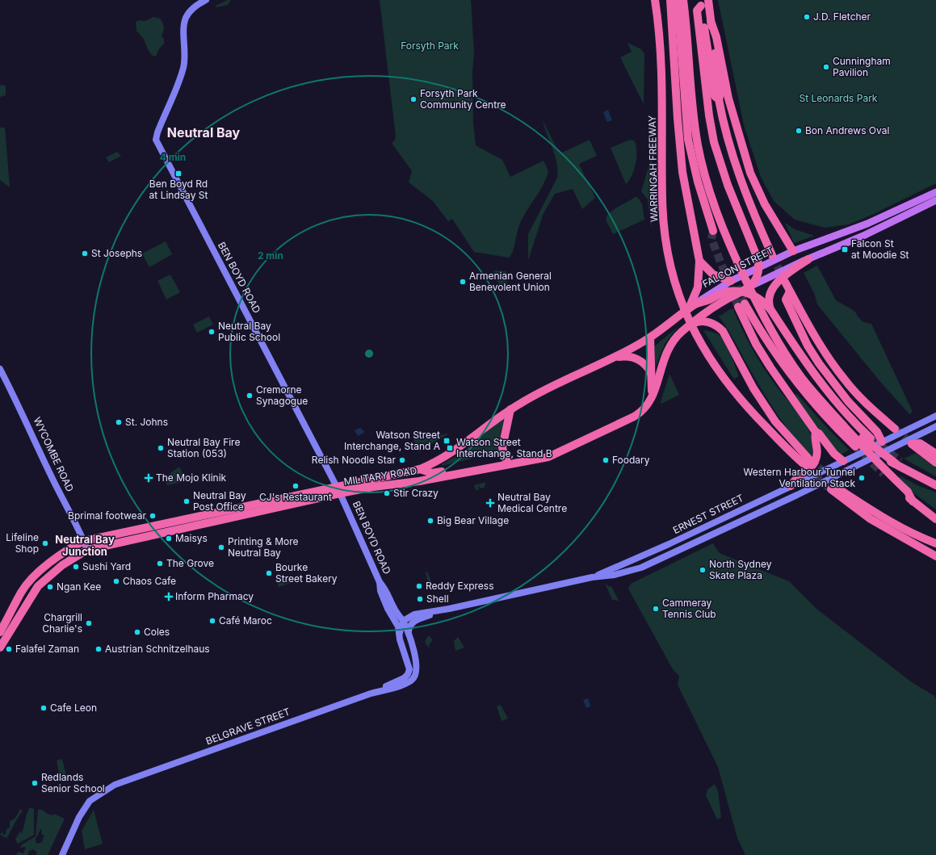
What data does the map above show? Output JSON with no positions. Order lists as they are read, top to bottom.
{
  "streets": {
    "highway": ["WARRINGAH FREEWAY", "FALCON STREET", "MILITARY ROAD"],
    "main road": [
      "BEN BOYD ROAD",
      "WYCOMBE ROAD",
      "ERNEST STREET",
      "BELGRAVE STREET"
    ]
  },
  "crossings": [
    ["WARRINGAH FREEWAY", "MILITARY ROAD"],
    ["FALCON STREET", "MILITARY ROAD"],
    ["BEN BOYD ROAD", "MILITARY ROAD"],
    ["BEN BOYD ROAD", "ERNEST STREET"],
    ["BEN BOYD ROAD", "BELGRAVE STREET"],
    ["WYCOMBE ROAD", "MILITARY ROAD"]
  ],
  "districts": ["Neutral Bay", "Neutral Bay Junction"],
  "parks": ["Forsyth Park", "St Leonards Park"],
  "places": {
    "other": [
      "J.D. Fletcher",
      "Cunningham Pavilion",
      "Forsyth Park Community Centre",
      "Bon Andrews Oval",
      "St Josephs",
      "Armenian General Benevolent Union",
      "Neutral Bay Public School",
      "Cremorne Synagogue",
      "St. Johns",
      "Neutral Bay Fire Station (053)",
      "Relish Noodle Star",
      "Foodary",
      "Western Harbour Tunnel Ventilation Stack",
      "CJ's Restaurant",
      "Stir Crazy",
      "Neutral Bay Post Office",
      "Bprimal footwear",
      "Big Bear Village",
      "Maisys",
      "Lifeline Shop",
      "Printing & More Neutral Bay",
      "The Grove",
      "Sushi Yard",
      "North Sydney Skate Plaza",
      "Bourke Street Bakery",
      "Chaos Cafe",
      "Reddy Express",
      "Ngan Kee",
      "Shell",
      "Cammeray Tennis Club",
      "Café Maroc",
      "Chargrill Charlie's",
      "Coles",
      "Falafel Zaman",
      "Austrian Schnitzelhaus",
      "Cafe Leon",
      "Redlands Senior School"
    ],
    "transit": [
      "Ben Boyd Rd at Lindsay St",
      "Falcon St at Moodie St",
      "Watson Street Interchange, Stand A",
      "Watson Street Interchange, Stand B"
    ],
    "health": ["The Mojo Klinik", "Neutral Bay Medical Centre", "Inform Pharmacy"]
  },
  "rings": ["4 min", "2 min"]
}
